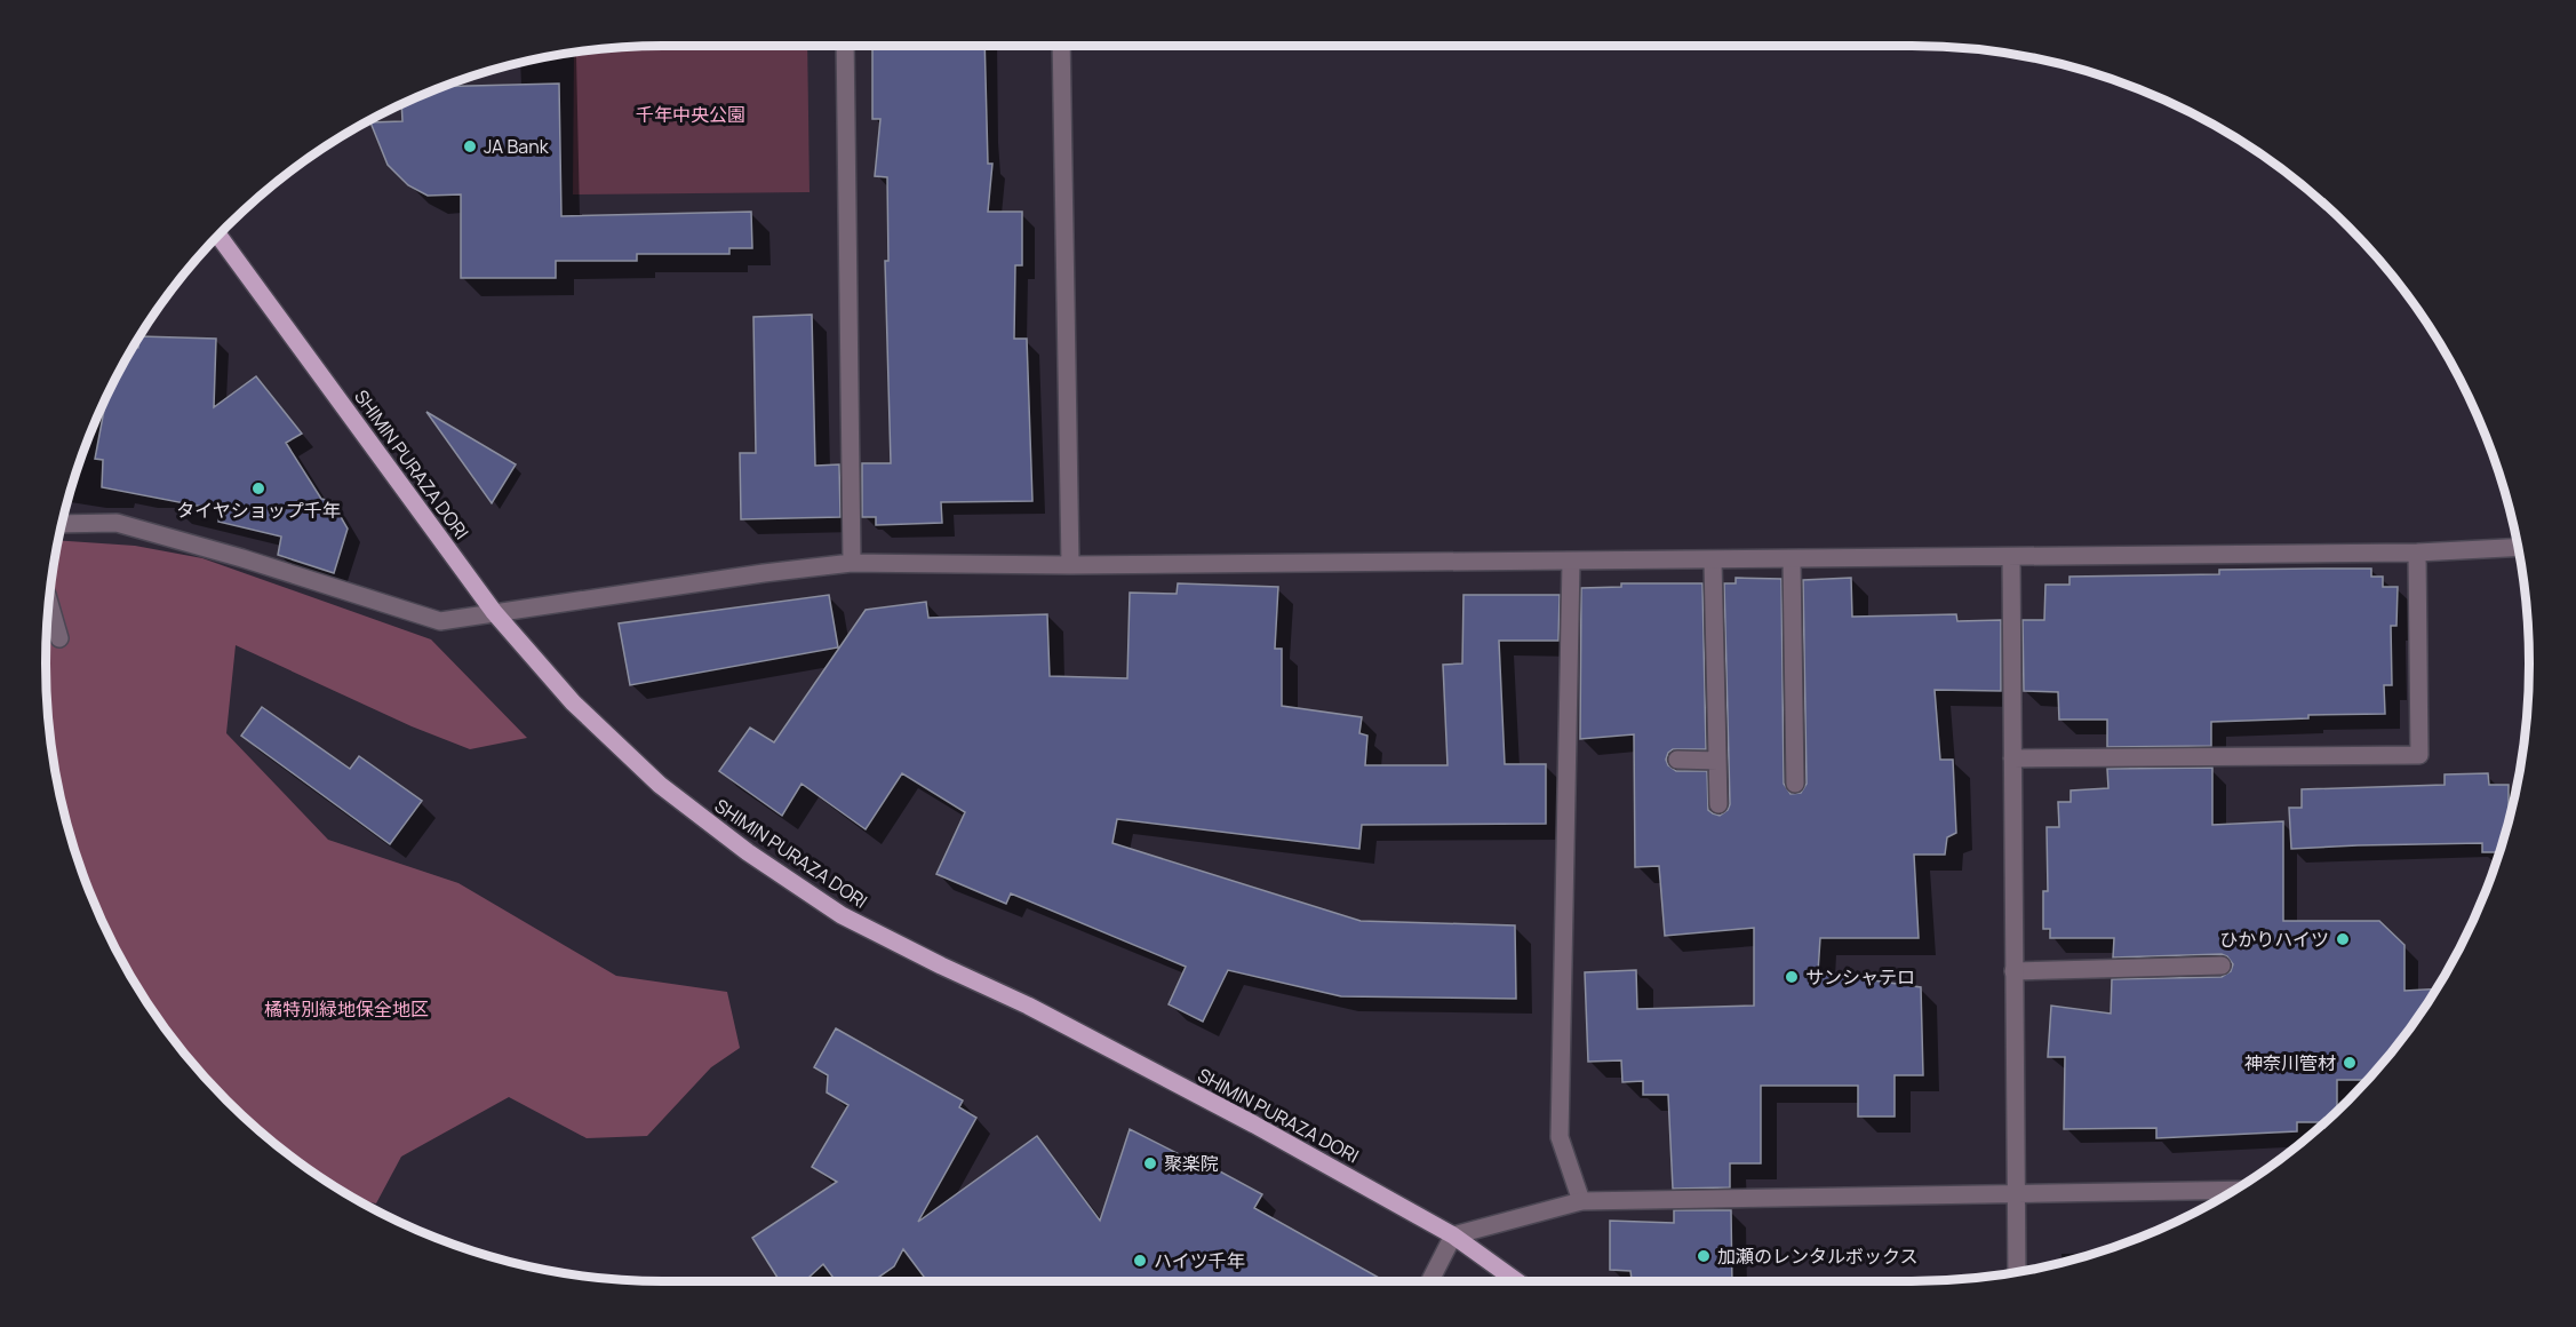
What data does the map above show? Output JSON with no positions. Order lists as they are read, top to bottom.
{
  "streets": {
    "main road": ["SHIMIN PURAZA DORI"]
  },
  "parks": ["千年中央公園", "橘特別緑地保全地区"],
  "places": [
    "JA Bank",
    "タイヤショップ千年",
    "ひかりハイツ",
    "サンシャテロ",
    "神奈川管材",
    "聚楽院",
    "加瀬のレンタルボックス",
    "ハイツ千年"
  ]
}
